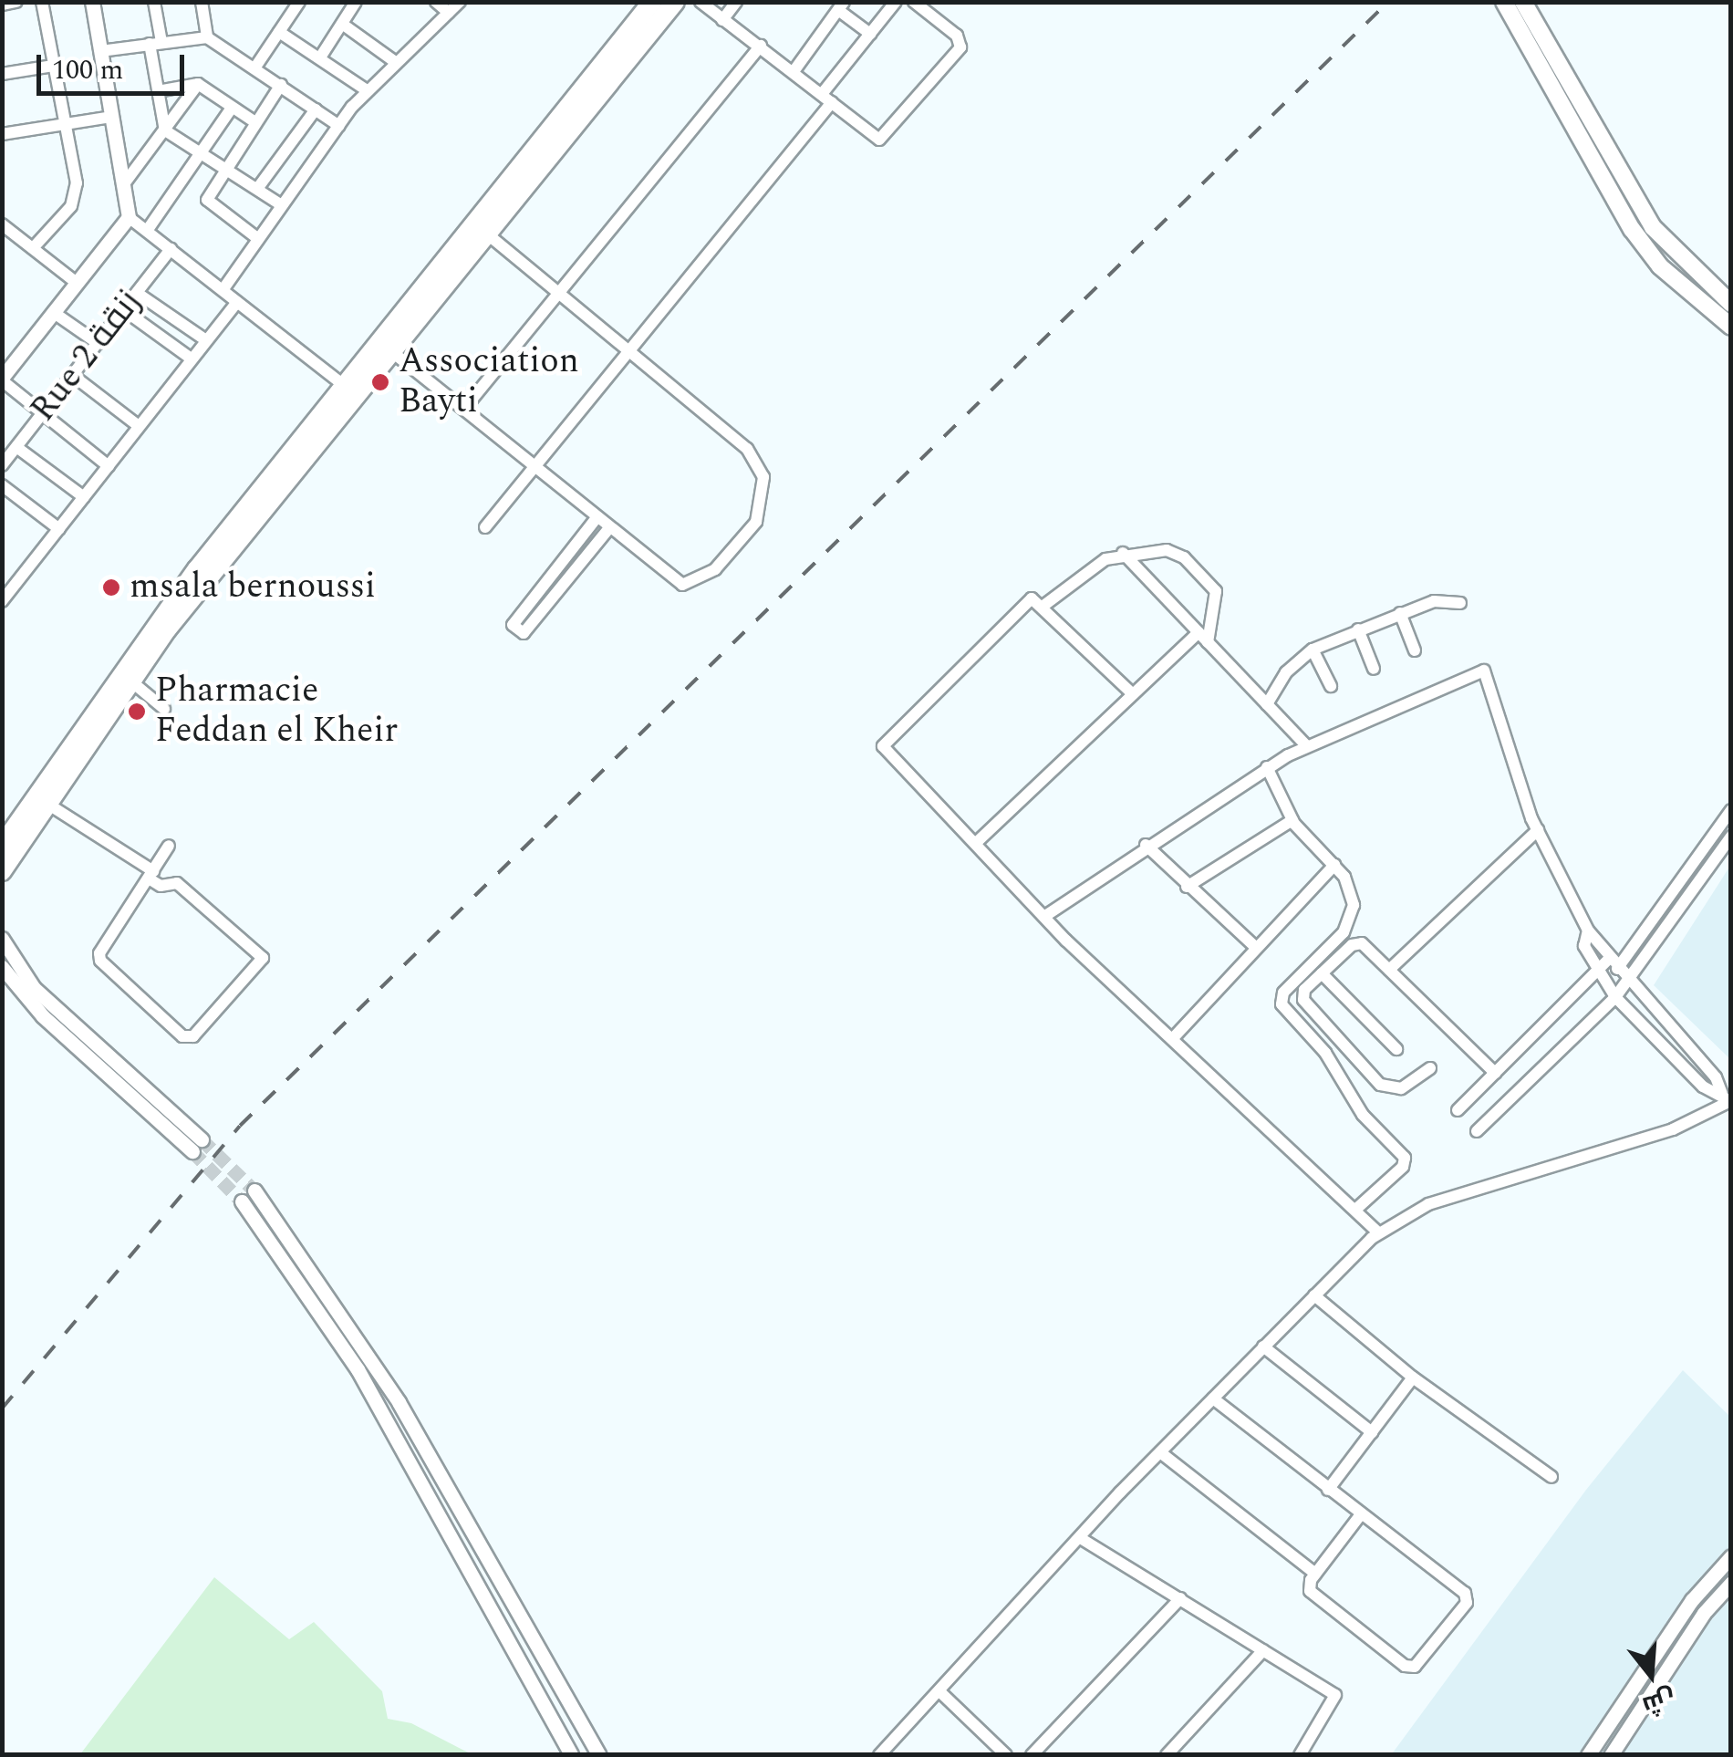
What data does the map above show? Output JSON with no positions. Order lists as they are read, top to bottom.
{
  "streets": {
    "street": ["Rue 2 زنقة"]
  },
  "places": ["Association Bayti", "msala bernoussi", "Pharmacie Feddan el Kheir"],
  "scale_bar": "100 m",
  "north": "bottom"
}
